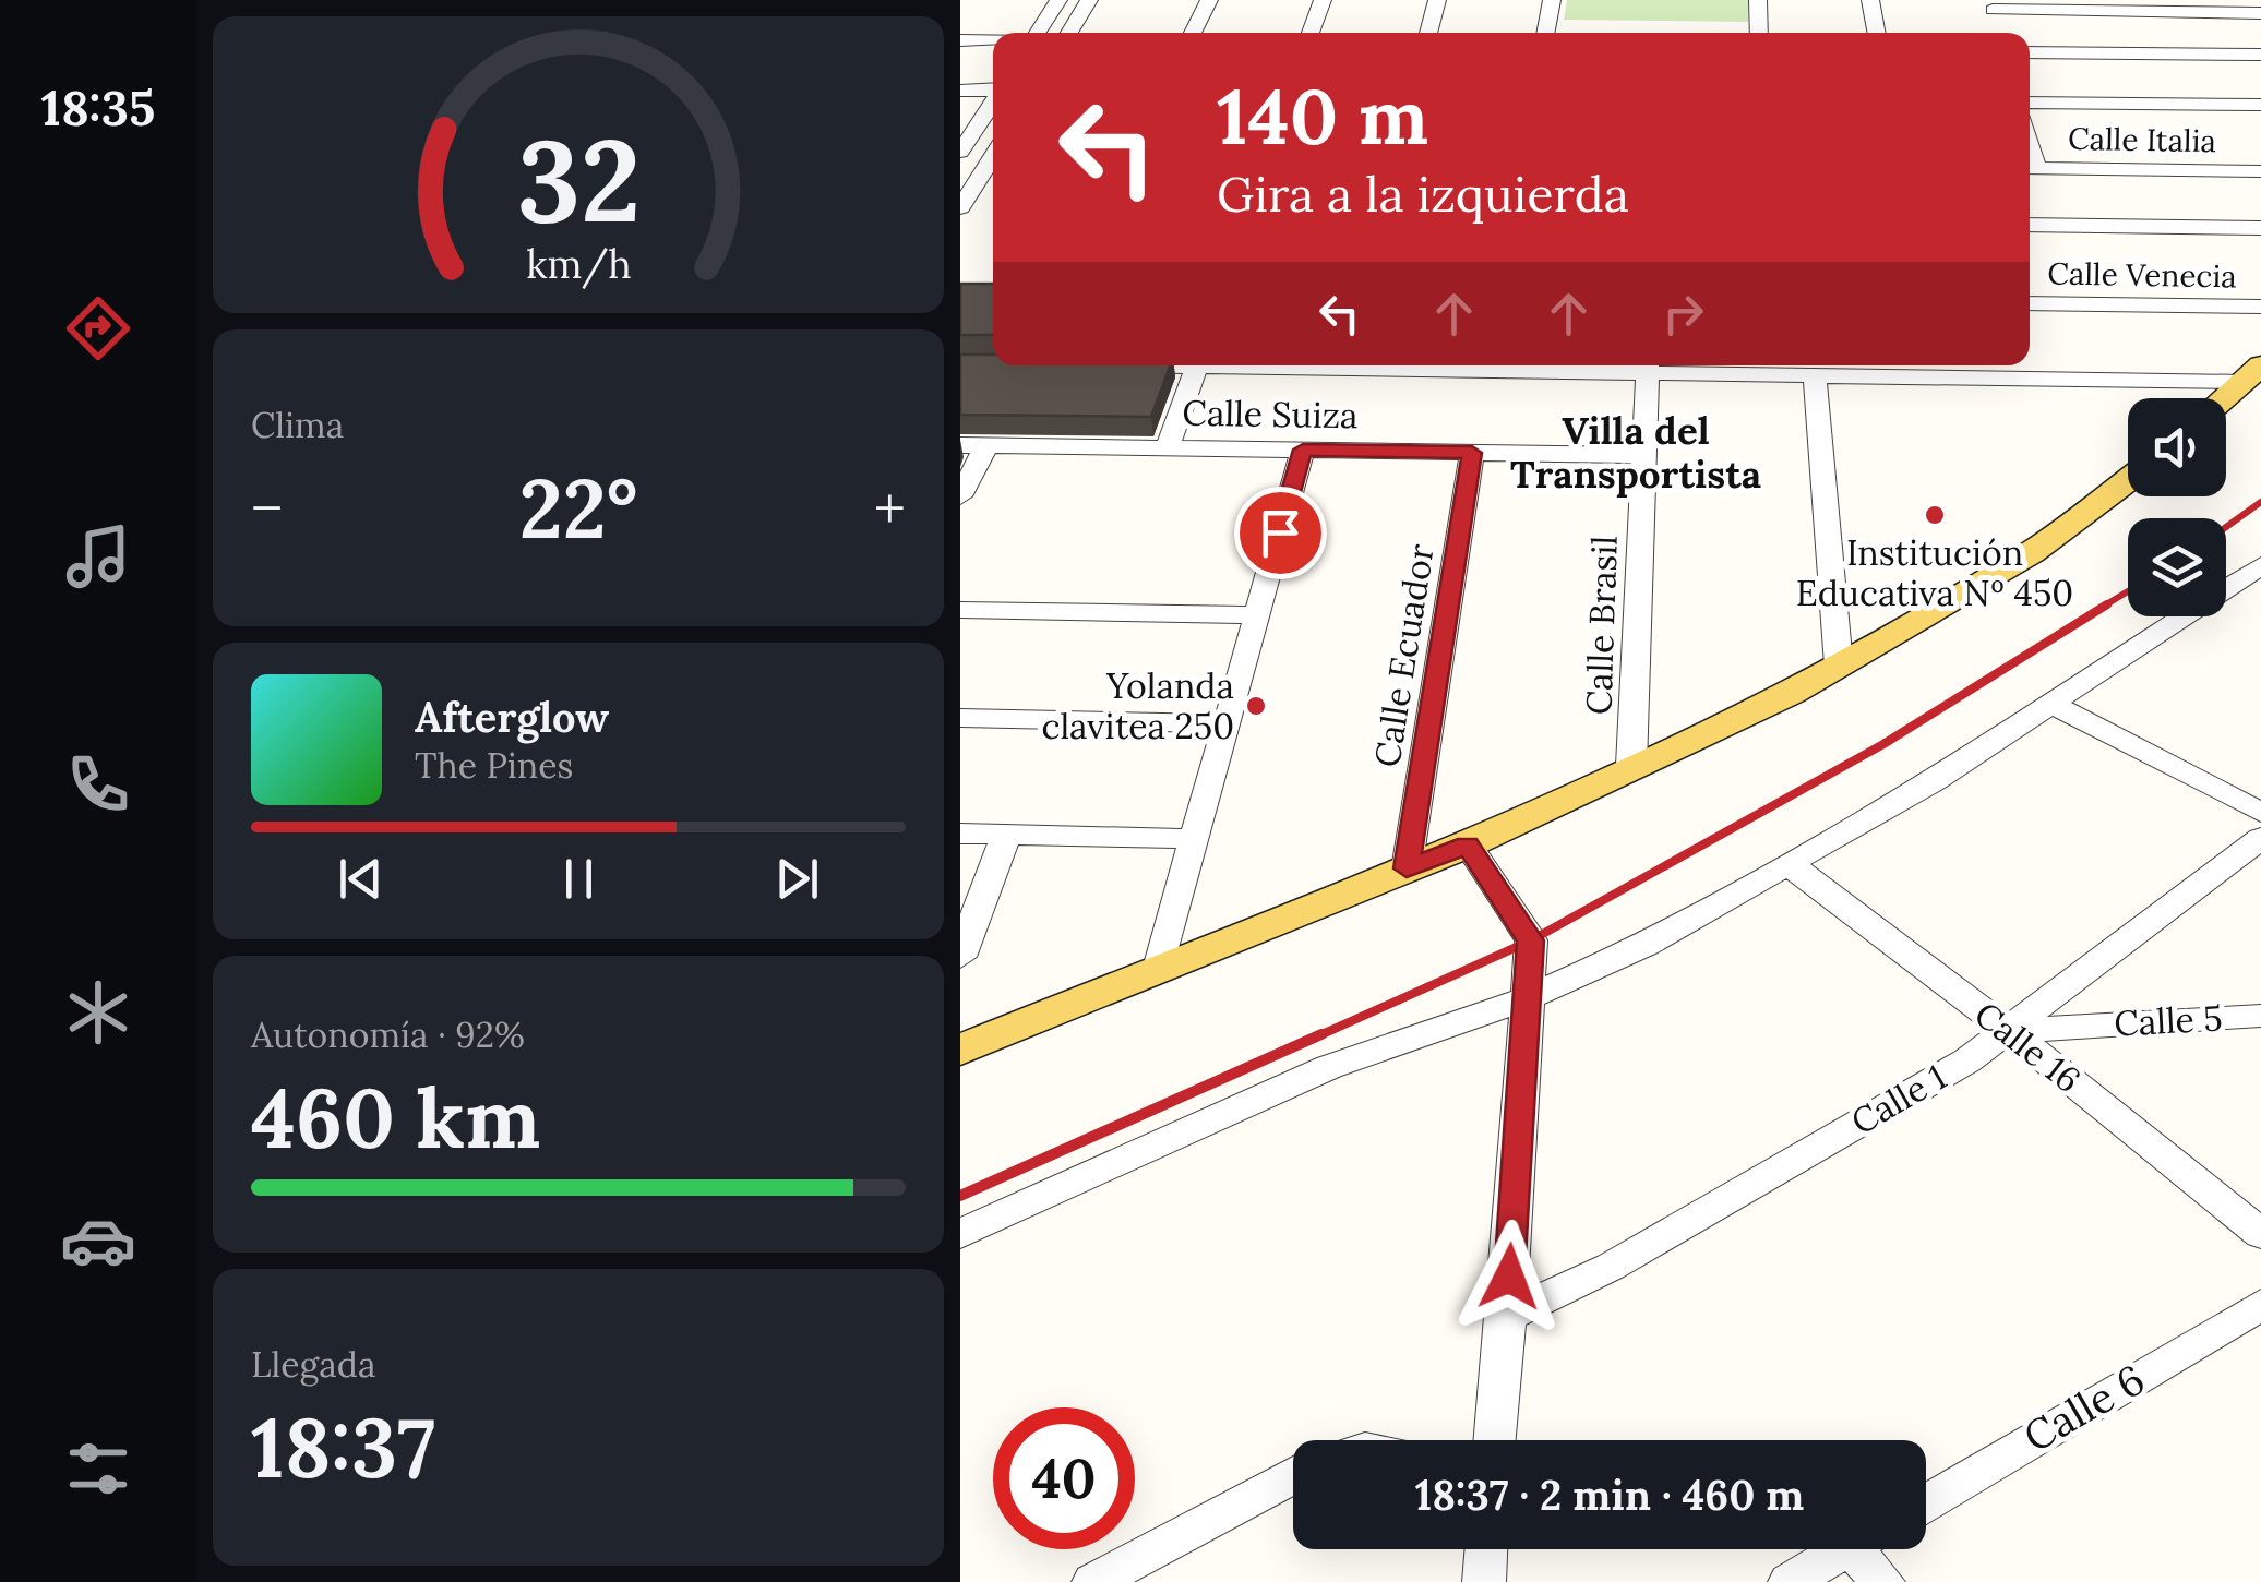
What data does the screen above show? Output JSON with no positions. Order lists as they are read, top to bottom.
{
  "streets": {
    "street": [
      "Calle Italia",
      "Calle Venecia",
      "Calle Suiza",
      "Calle Brasil",
      "Calle Ecuador",
      "Calle 5",
      "Calle 16",
      "Calle 1",
      "Calle 6"
    ]
  },
  "crossings": [
    ["Calle Suiza", "Calle Brasil"],
    ["Calle Suiza", "Calle Ecuador"],
    ["Calle 5", "Calle 16"],
    ["Calle 5", "Calle 1"],
    ["Calle 16", "Calle 1"]
  ],
  "districts": ["Villa del Transportista"],
  "places": ["Institución Educativa Nº 450", "Yolanda clavitea 250"],
  "page": {
    "tabs": "18:35",
    "turn": ["140 m", "Gira a la izquierda"],
    "tile": [
      "Clima",
      ["Autonomía · 92%", "460 km"],
      ["Llegada", "18:37"]
    ],
    "heat": ["−", "22°", "+"],
    "song": ["Afterglow", "The Pines"],
    "limit": "40",
    "trip": "18:37 · 2 min · 460 m",
    "gauge": ["32", "km/h"]
  }
}
